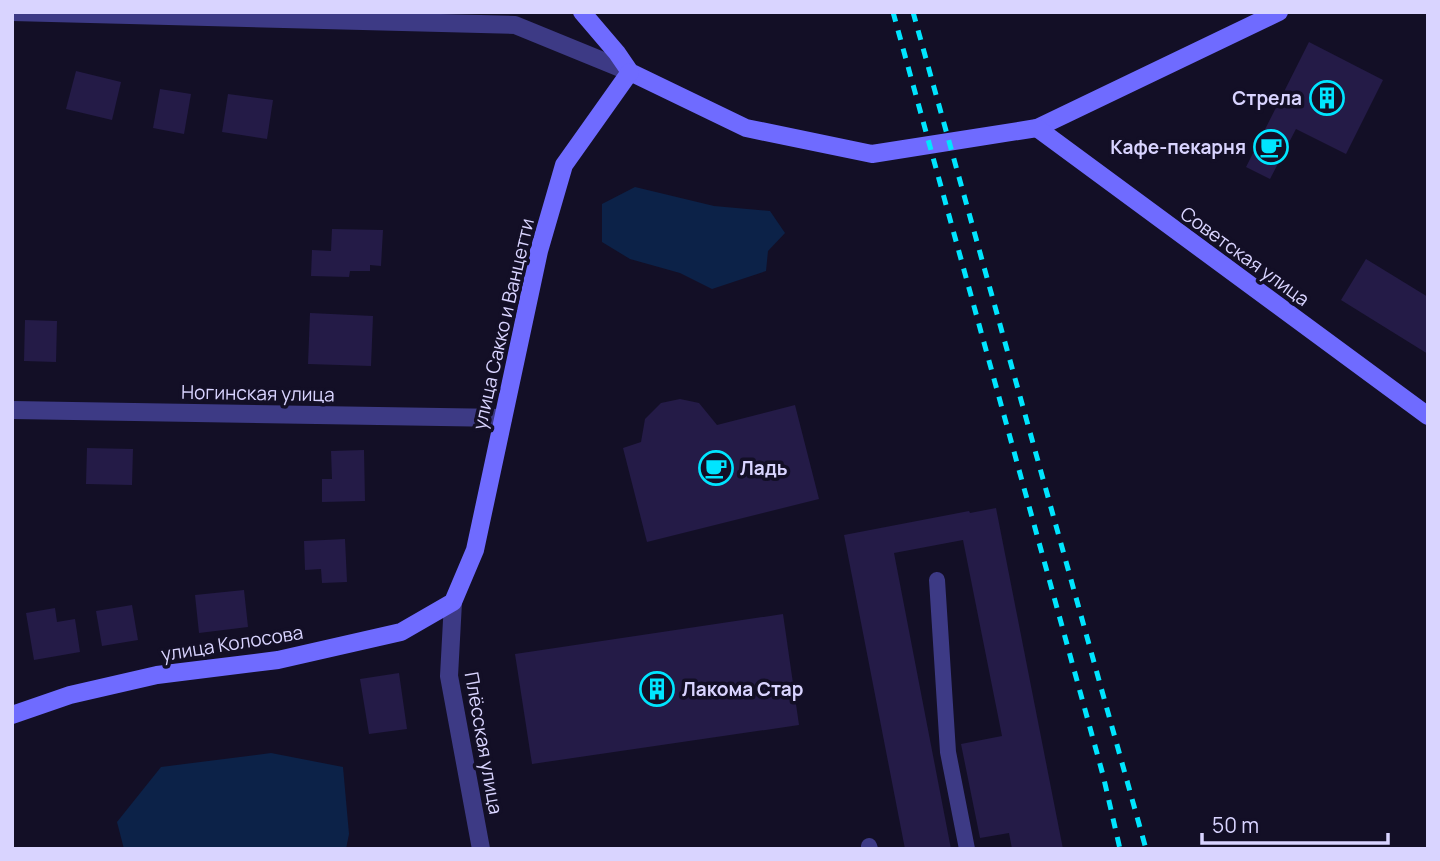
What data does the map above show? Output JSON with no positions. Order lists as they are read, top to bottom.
{
  "streets": {
    "main road": ["Советская улица", "улица Сакко и Ванцетти", "улица Колосова"],
    "street": ["Ногинская улица", "Плёсская улица"]
  },
  "crossings": [
    ["улица Сакко и Ванцетти", "Ногинская улица"],
    ["улица Сакко и Ванцетти", "улица Колосова"],
    ["улица Сакко и Ванцетти", "Плёсская улица"],
    ["улица Колосова", "Плёсская улица"]
  ],
  "places": {
    "building": ["Стрела", "Лакома Стар"],
    "cafe": ["Кафе-пекарня", "Ладь"]
  },
  "scale_bar": "50 m"
}
